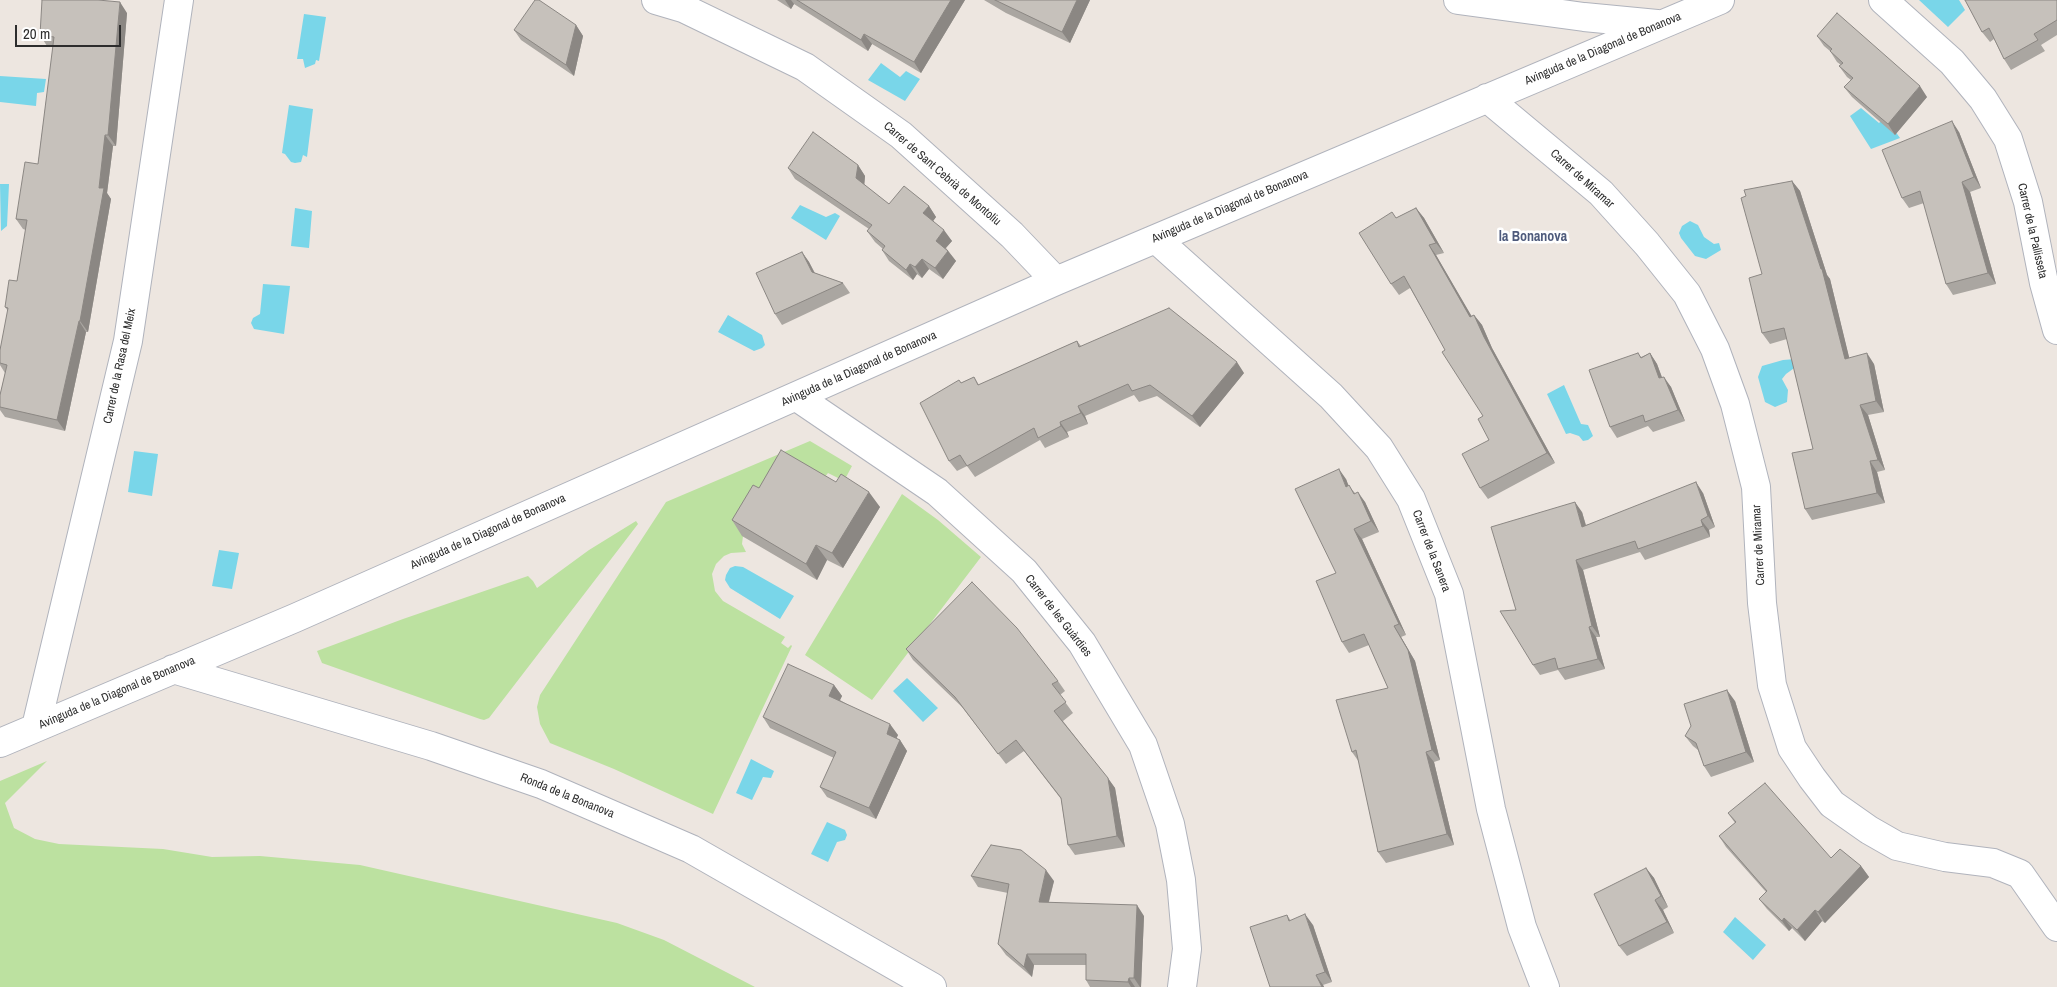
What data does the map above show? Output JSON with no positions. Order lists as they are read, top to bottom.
{
  "streets": {
    "street": [
      "Avinguda de la Diagonal de Bonanova",
      "Carrer de Sant Cebrià de Montoliu",
      "Carrer de Miramar",
      "Carrer de la Pallisseta",
      "Carrer de la Rasa del Meix",
      "Carrer de la Sanera",
      "Carrer de les Guàrdies",
      "Ronda de la Bonanova"
    ]
  },
  "crossings": [
    ["Avinguda de la Diagonal de Bonanova", "Carrer de Sant Cebrià de Montoliu"],
    ["Avinguda de la Diagonal de Bonanova", "Carrer de Miramar"],
    ["Avinguda de la Diagonal de Bonanova", "Carrer de la Rasa del Meix"],
    ["Avinguda de la Diagonal de Bonanova", "Carrer de la Sanera"],
    ["Avinguda de la Diagonal de Bonanova", "Carrer de les Guàrdies"],
    ["Avinguda de la Diagonal de Bonanova", "Ronda de la Bonanova"]
  ],
  "districts": ["la Bonanova"],
  "scale_bar": "20 m"
}
